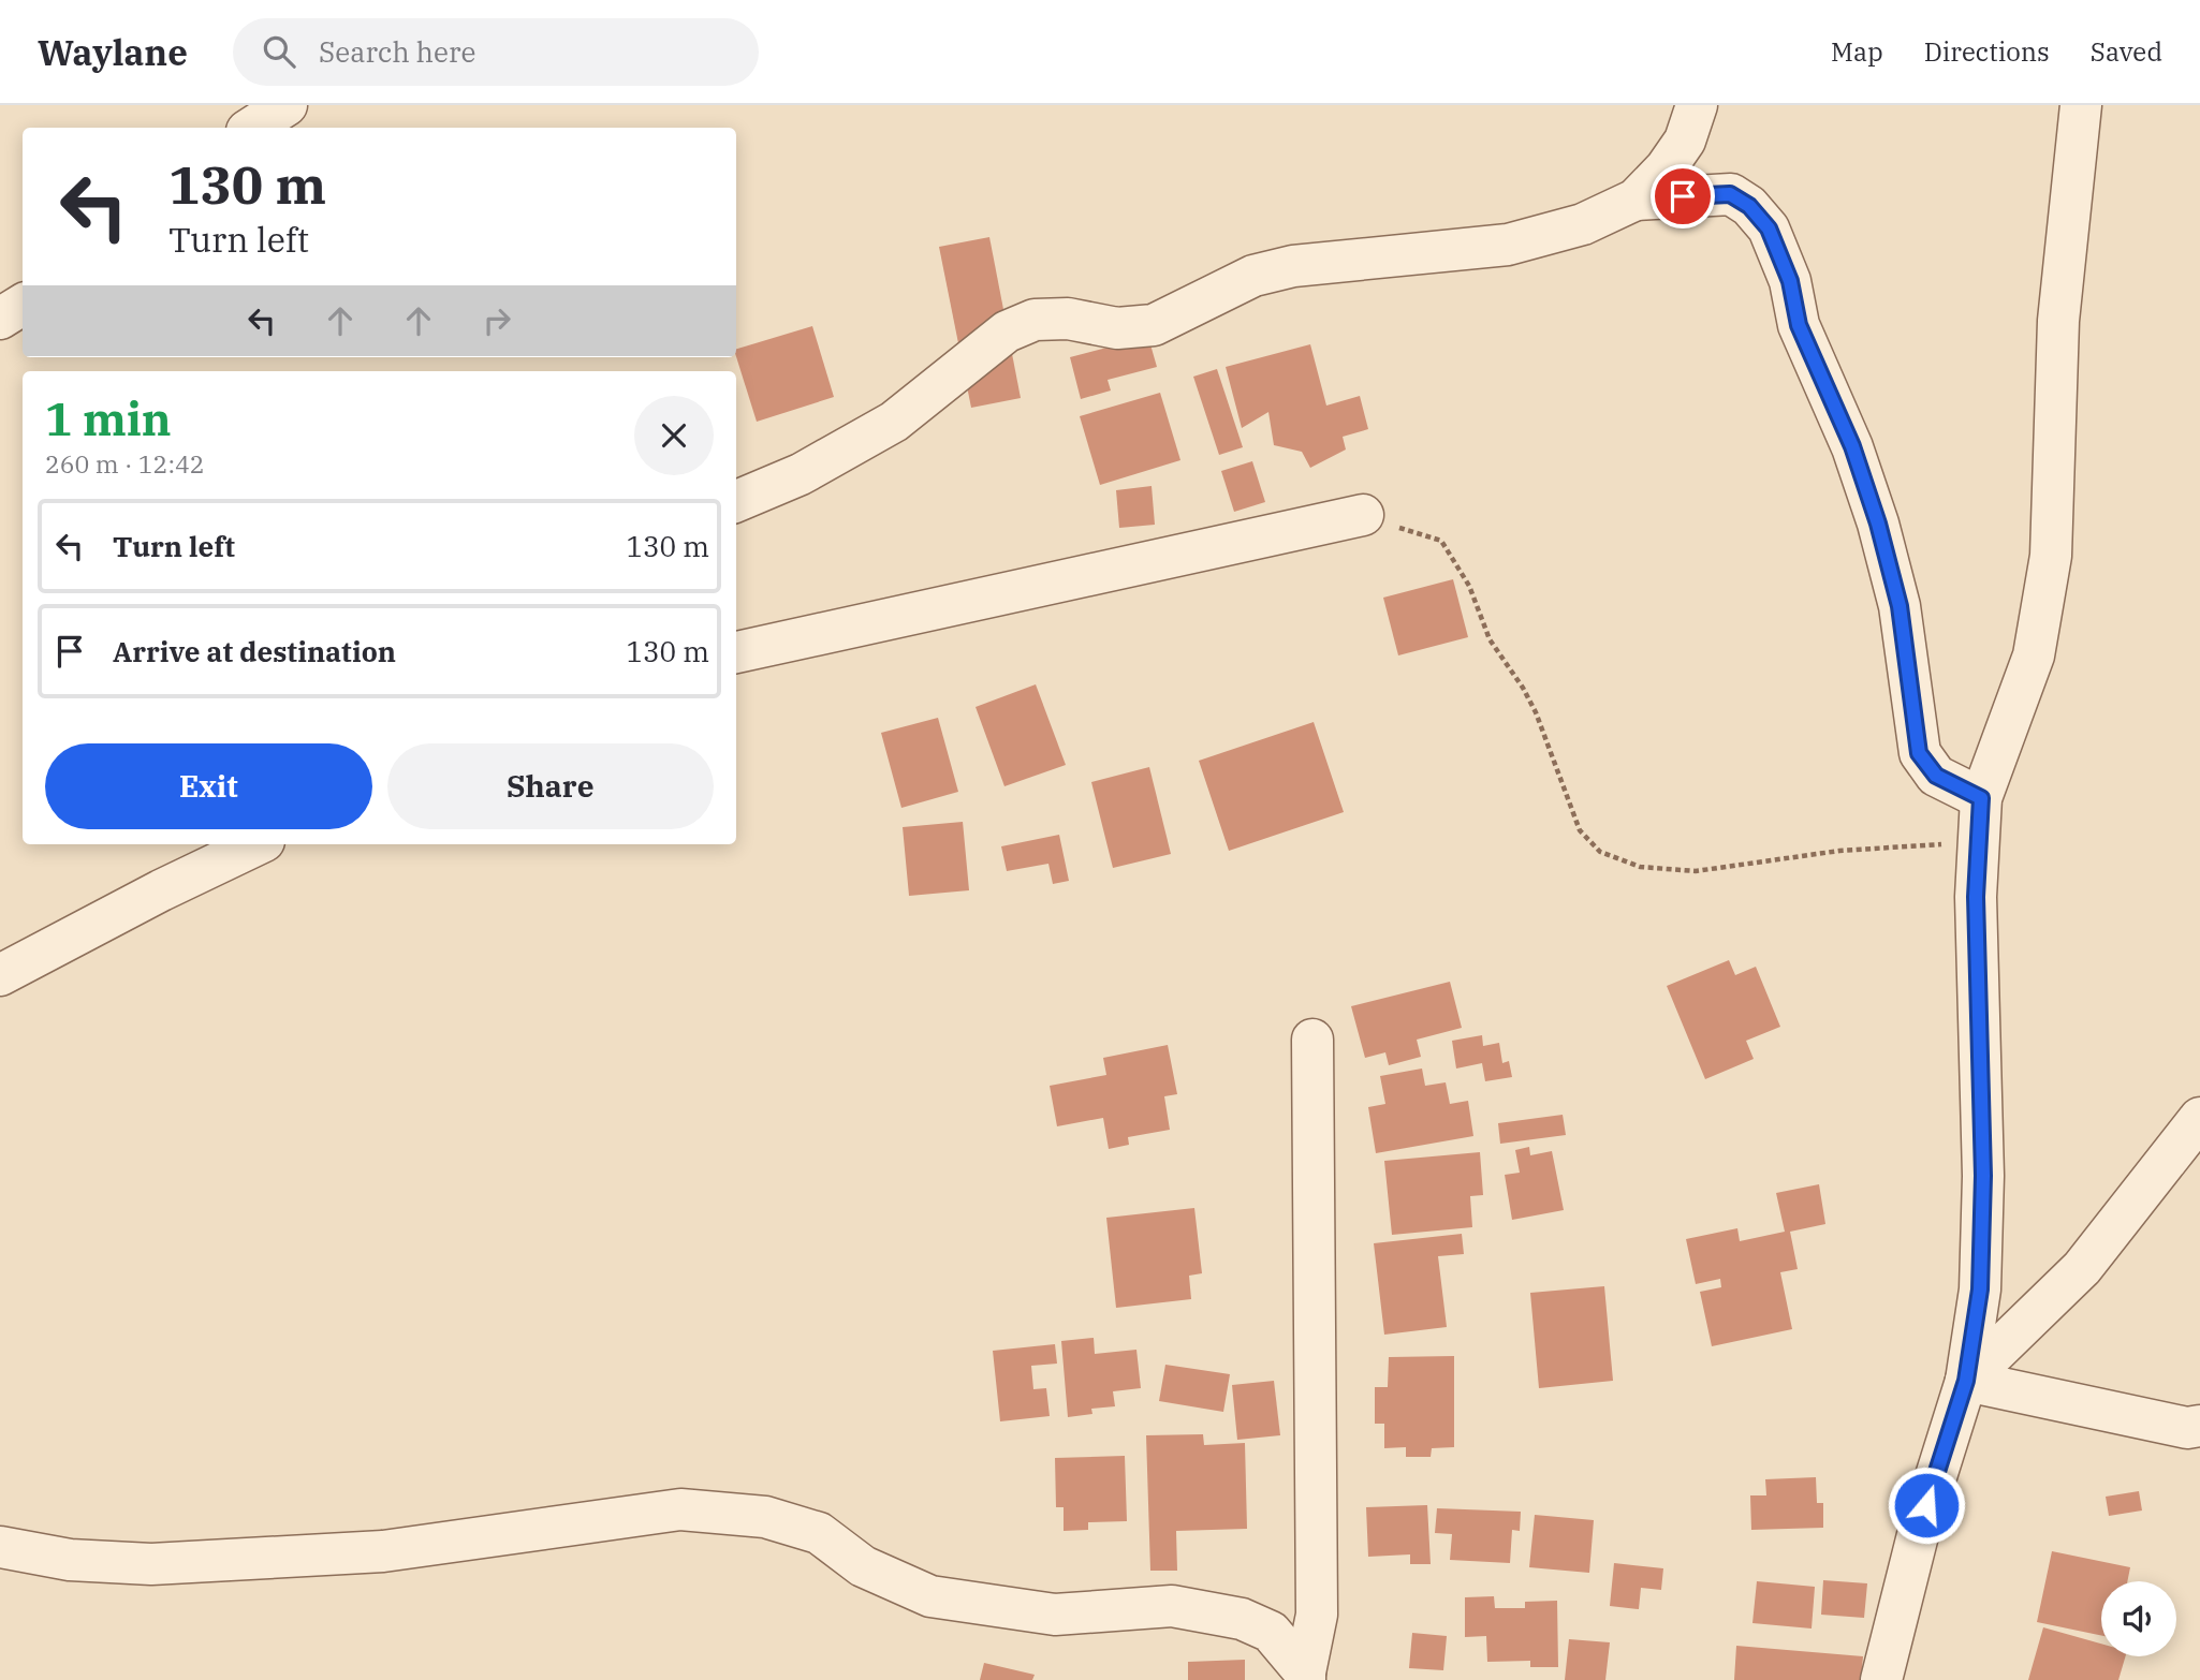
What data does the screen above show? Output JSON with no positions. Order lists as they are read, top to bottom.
{
  "page": {
    "header": "Waylane",
    "search": "Search here",
    "nav": ["Map", "Directions", "Saved"],
    "turn": ["130 m", "Turn left"],
    "heading": ["1 min", "260 m · 12:42"],
    "list": [
      {
        "name": "Turn left",
        "value": "130 m"
      },
      {
        "name": "Arrive at destination",
        "value": "130 m"
      }
    ],
    "buttons": ["Exit", "Share"]
  }
}
